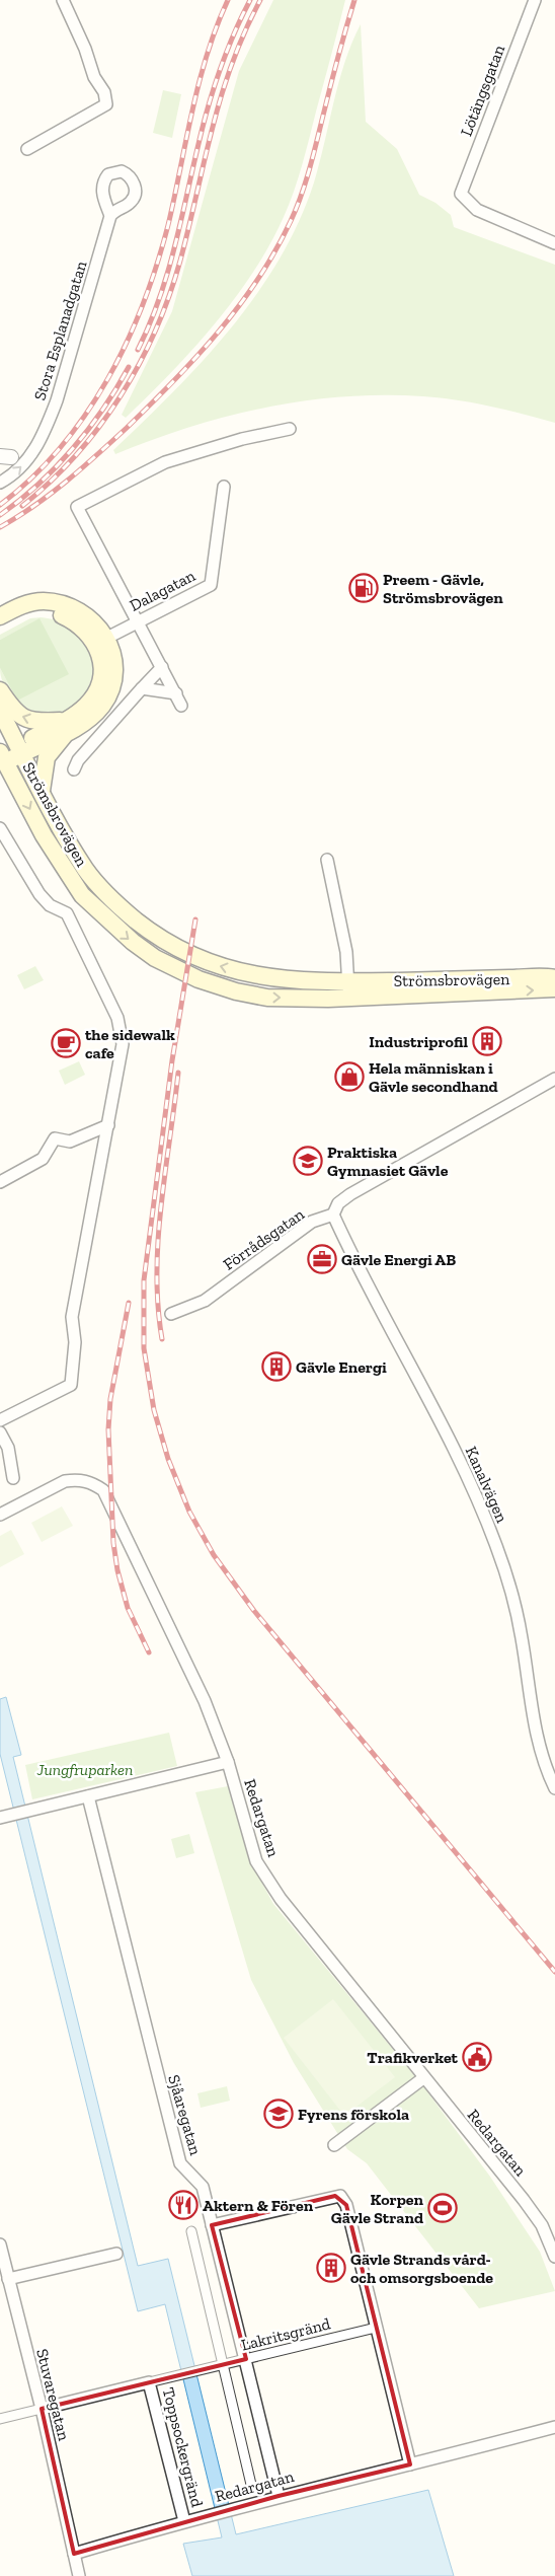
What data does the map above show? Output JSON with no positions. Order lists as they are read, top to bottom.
{
  "streets": {
    "main road": ["Strömsbrovägen"],
    "street": [
      "Lötängsgatan",
      "Stora Esplanadgatan",
      "Dalagatan",
      "Förrådsgatan",
      "Kanalvägen",
      "Redargatan",
      "Sjåaregatan",
      "Lakritsgränd",
      "Stuvaregatan",
      "Toppsockergränd"
    ]
  },
  "crossings": [
    ["Förrådsgatan", "Kanalvägen"],
    ["Redargatan", "Sjåaregatan"],
    ["Redargatan", "Stuvaregatan"],
    ["Redargatan", "Toppsockergränd"],
    ["Sjåaregatan", "Lakritsgränd"],
    ["Lakritsgränd", "Toppsockergränd"]
  ],
  "parks": ["Jungfruparken"],
  "places": {
    "fuel station": ["Preem - Gävle, Strömsbrovägen"],
    "building": ["Industriprofil", "Gävle Energi", "Gävle Strands vård- och omsorgsboende"],
    "cafe": ["the sidewalk cafe"],
    "shop": ["Hela människan i Gävle secondhand"],
    "school or university": ["Praktiska Gymnasiet Gävle", "Fyrens förskola"],
    "office": ["Gävle Energi AB"],
    "public building": ["Trafikverket"],
    "restaurant": ["Aktern & Fören"],
    "sports": ["Korpen Gävle Strand"]
  }
}
